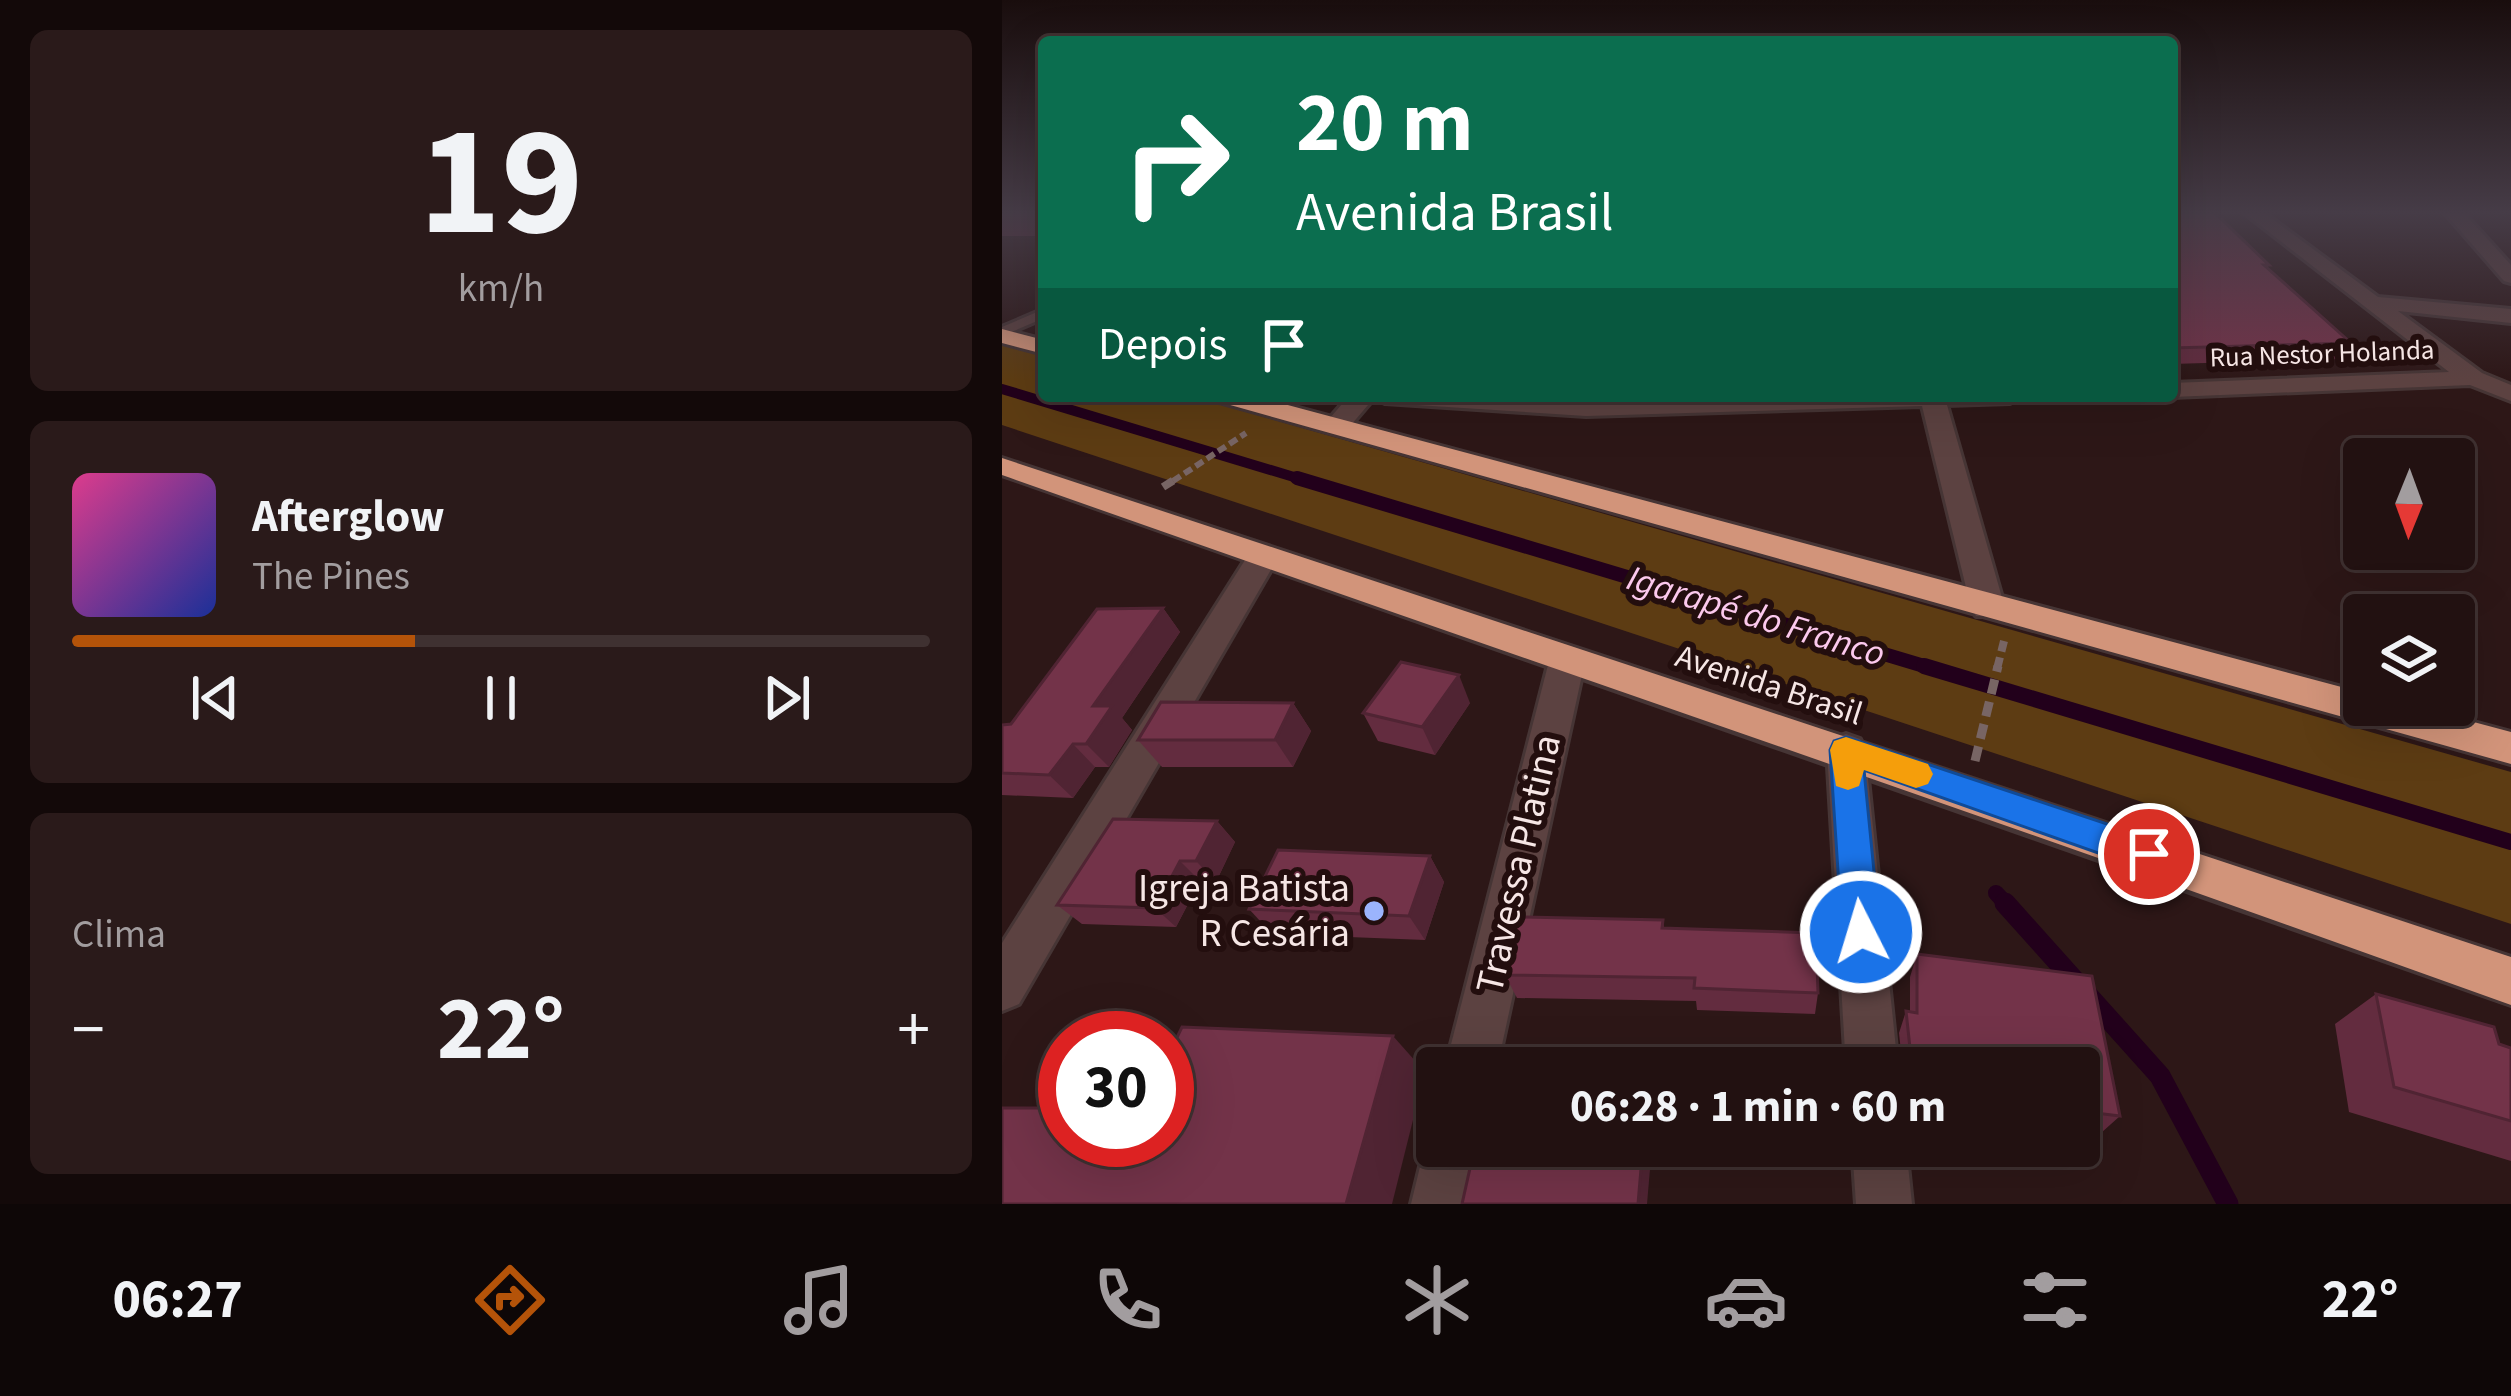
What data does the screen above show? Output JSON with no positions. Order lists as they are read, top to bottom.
{
  "streets": {
    "highway": ["Avenida Brasil"],
    "street": ["Rua Nestor Holanda", "Travessa Platina"]
  },
  "crossings": [
    ["Avenida Brasil", "Travessa Platina"]
  ],
  "water": ["Igarapé do Franco"],
  "places": ["Igreja Batista R Cesária"],
  "north": "bottom",
  "page": {
    "tile": [
      ["19", "km/h"],
      "Clima"
    ],
    "turn": ["20 m", "Avenida Brasil"],
    "then": "Depois",
    "song": ["Afterglow", "The Pines"],
    "heat": ["−", "22°", "+"],
    "limit": "30",
    "trip": "06:28 · 1 min · 60 m",
    "tabs": ["06:27", "22°"]
  }
}
